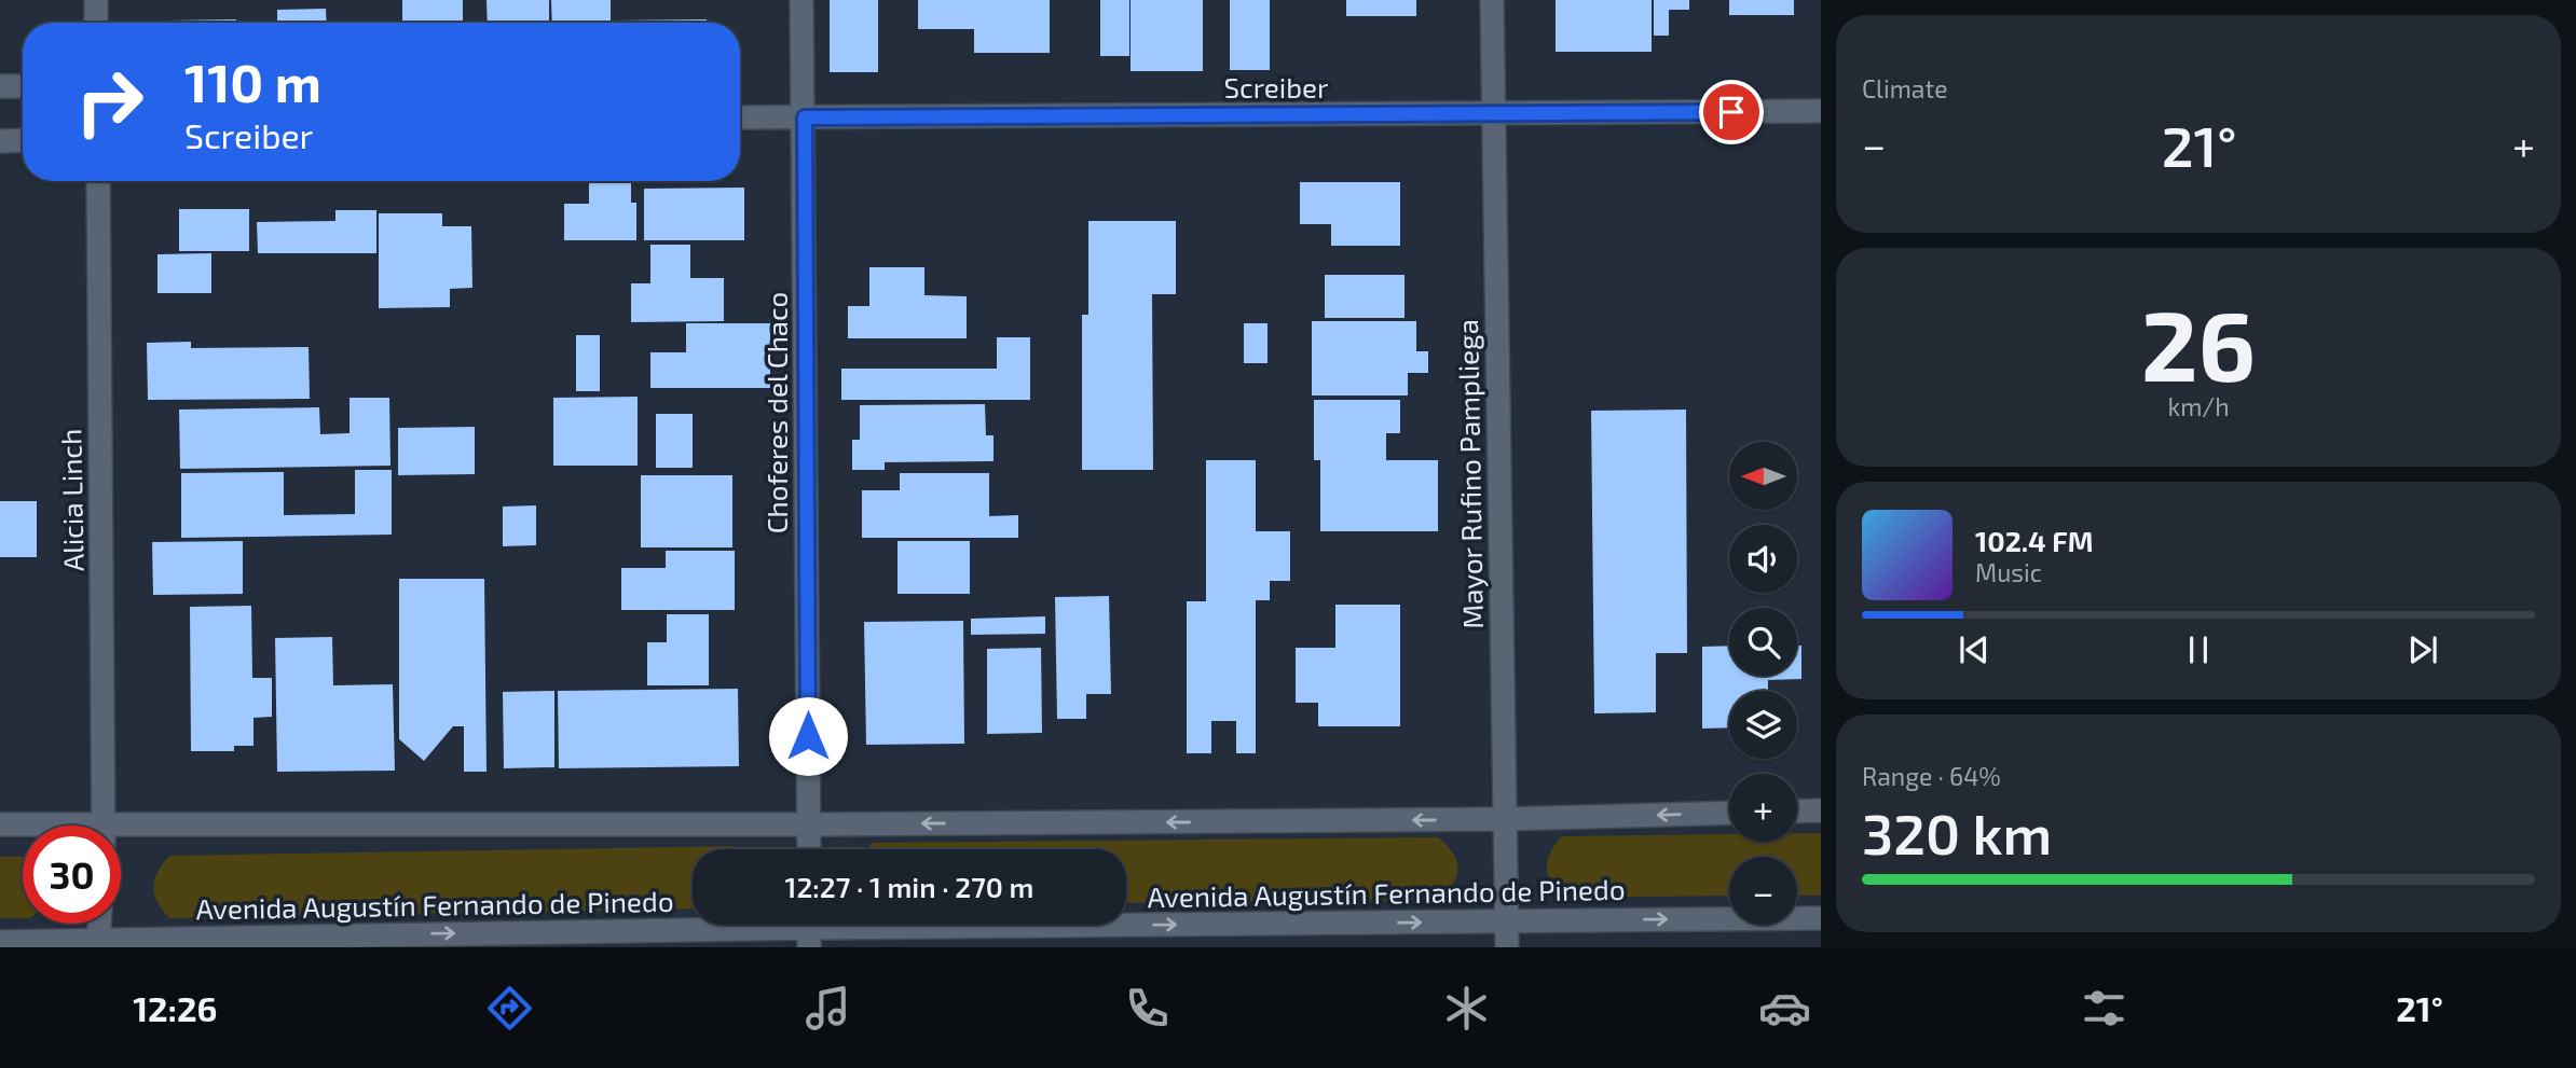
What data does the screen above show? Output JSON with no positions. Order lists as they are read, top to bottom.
{
  "streets": {
    "street": [
      "Screiber",
      "Choferes del Chaco",
      "Mayor Rufino Pampliega",
      "Alicia Linch",
      "Avenida Augustín Fernando de Pinedo"
    ]
  },
  "crossings": [
    ["Screiber", "Choferes del Chaco"],
    ["Screiber", "Mayor Rufino Pampliega"],
    ["Mayor Rufino Pampliega", "Avenida Augustín Fernando de Pinedo"]
  ],
  "north": "left",
  "page": {
    "tile": [
      "Climate",
      ["26", "km/h"],
      ["Range · 64%", "320 km"]
    ],
    "turn": ["110 m", "Screiber"],
    "heat": ["−", "21°", "+"],
    "map_buttons": ["+", "−"],
    "song": ["102.4 FM", "Music"],
    "limit": "30",
    "trip": "12:27 · 1 min · 270 m",
    "tabs": ["12:26", "21°"]
  }
}
